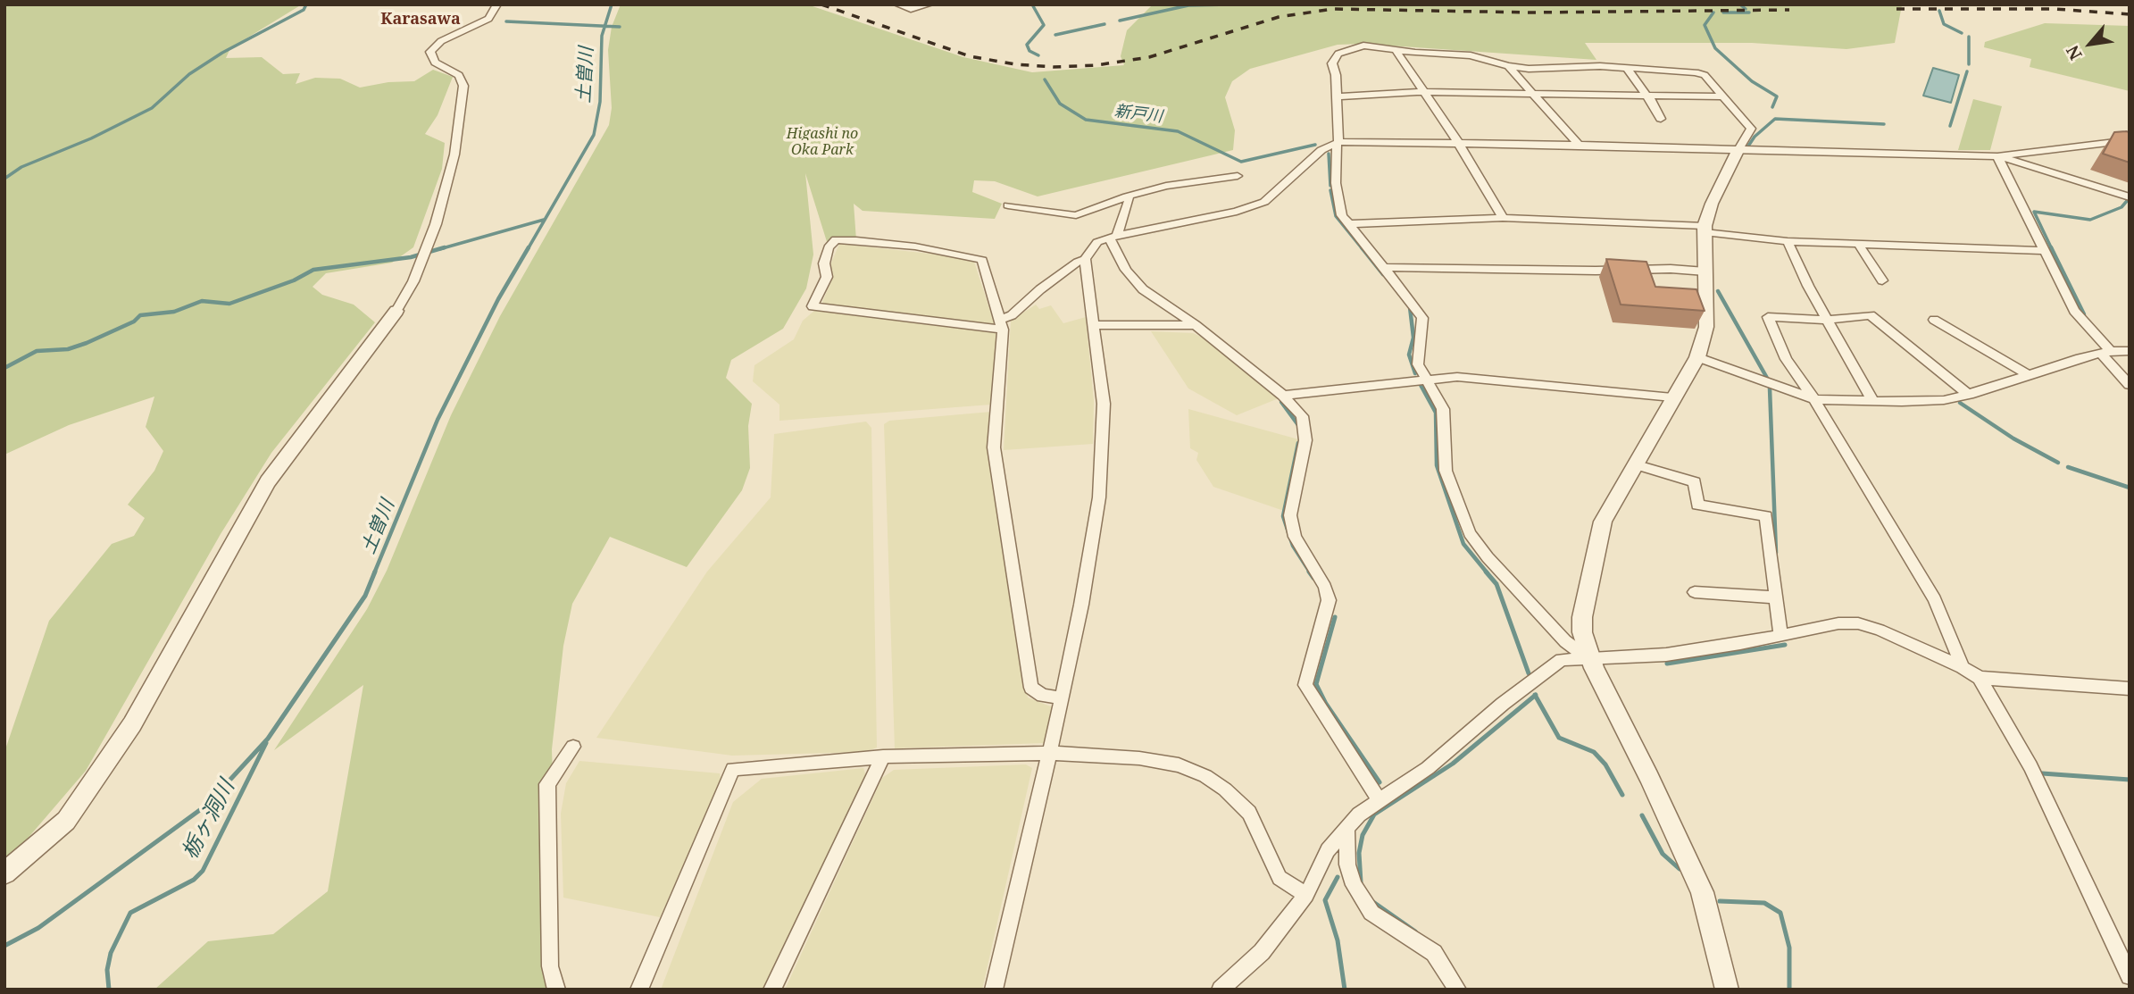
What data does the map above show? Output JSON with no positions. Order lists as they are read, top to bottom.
{
  "districts": ["Karasawa"],
  "water": ["土曽川", "新戸川", "栃ヶ洞川"],
  "parks": ["Higashi no Oka Park"],
  "north": "bottom left"
}
